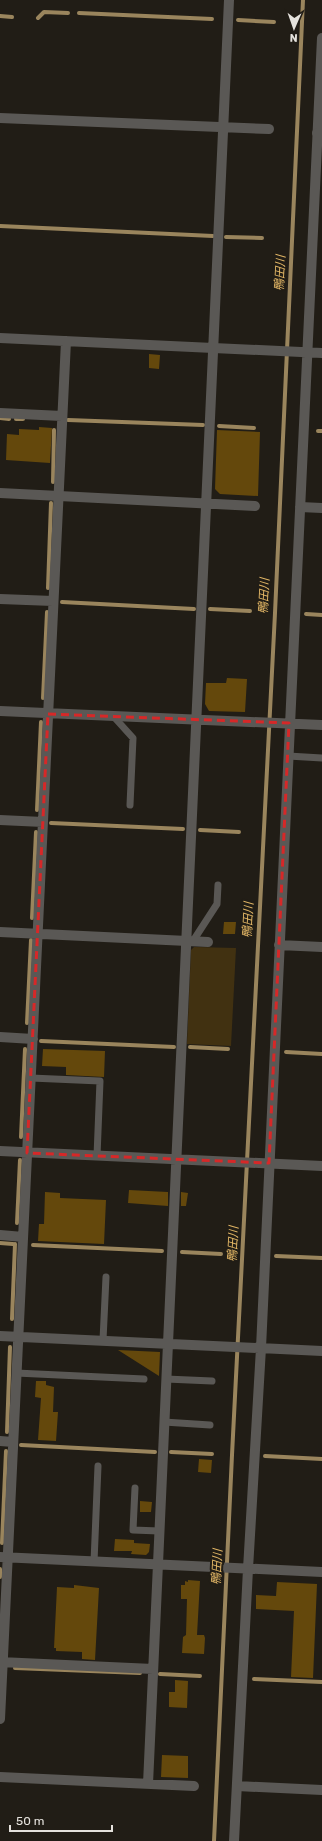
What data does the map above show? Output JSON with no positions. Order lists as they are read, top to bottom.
{
  "water": ["鴨田川"],
  "scale_bar": "50 m",
  "north": "bottom"
}
